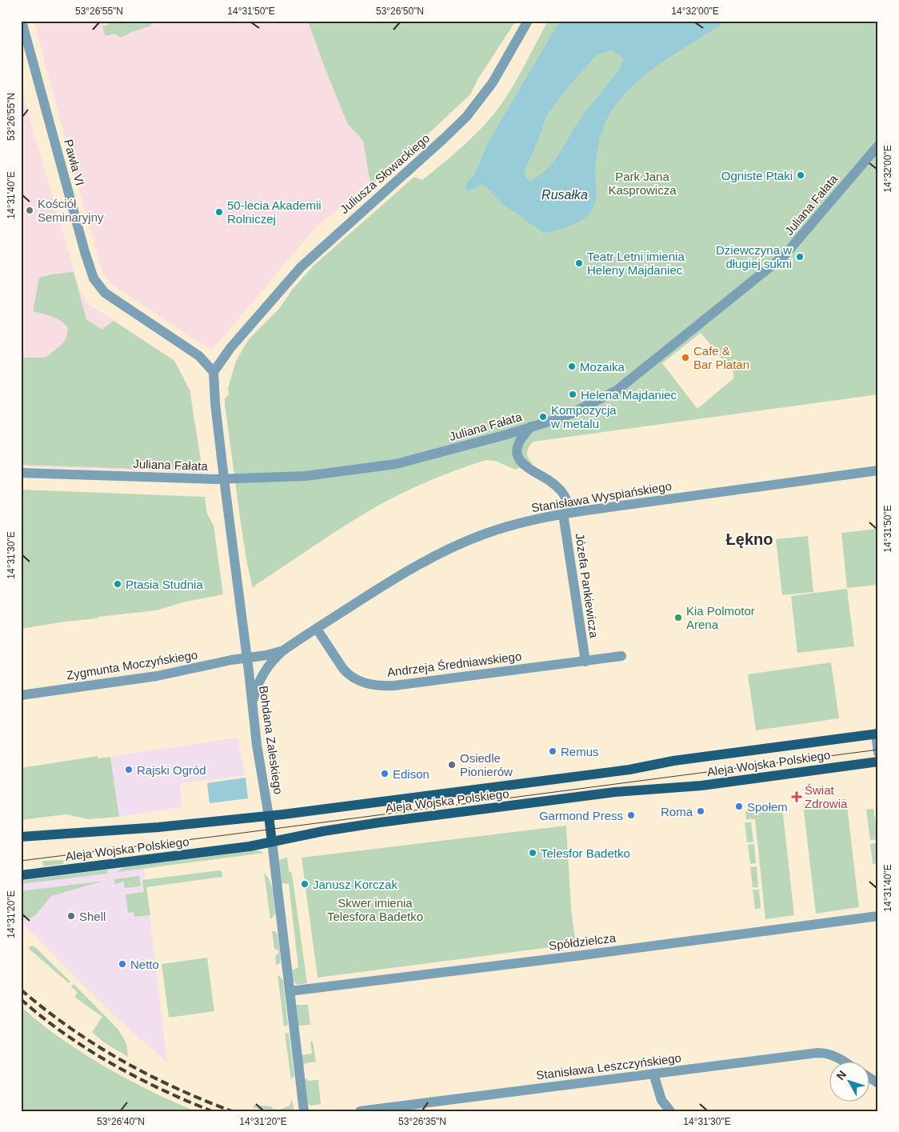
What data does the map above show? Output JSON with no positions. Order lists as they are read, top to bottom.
{
  "streets": {
    "main road": ["Bohdana Zaleskiego", "Aleja Wojska Polskiego"],
    "street": [
      "Pawła VI",
      "Juliusza Słowackiego",
      "Juliana Fałata",
      "Stanisława Wyspiańskiego",
      "Józefa Pankiewicza",
      "Andrzeja Średniawskiego",
      "Zygmunta Moczyńskiego",
      "Spółdzielcza",
      "Stanisława Leszczyńskiego"
    ]
  },
  "crossings": [
    ["Pawła VI", "Juliusza Słowackiego"],
    ["Pawła VI", "Bohdana Zaleskiego"],
    ["Juliusza Słowackiego", "Bohdana Zaleskiego"],
    ["Juliana Fałata", "Józefa Pankiewicza"],
    ["Juliana Fałata", "Bohdana Zaleskiego"],
    ["Stanisława Wyspiańskiego", "Józefa Pankiewicza"],
    ["Stanisława Wyspiańskiego", "Andrzeja Średniawskiego"],
    ["Stanisława Wyspiańskiego", "Zygmunta Moczyńskiego"],
    ["Stanisława Wyspiańskiego", "Bohdana Zaleskiego"],
    ["Józefa Pankiewicza", "Andrzeja Średniawskiego"],
    ["Zygmunta Moczyńskiego", "Bohdana Zaleskiego"],
    ["Bohdana Zaleskiego", "Aleja Wojska Polskiego"],
    ["Bohdana Zaleskiego", "Spółdzielcza"]
  ],
  "districts": ["Łękno"],
  "water": ["Rusałka"],
  "parks": ["Park Jana Kasprowicza", "Skwer imienia Telesfora Badetko"],
  "places": {
    "other": [
      "Ogniste Ptaki",
      "Kościół Seminaryjny",
      "50-lecia Akademii Rolniczej",
      "Dziewczyna w długiej sukni",
      "Teatr Letni imienia Heleny Majdaniec",
      "Cafe & Bar Platan",
      "Mozaika",
      "Helena Majdaniec",
      "Kompozycja w metalu",
      "Ptasia Studnia",
      "Kia Polmotor Arena",
      "Remus",
      "Osiedle Pionierów",
      "Rajski Ogród",
      "Edison",
      "Społem",
      "Roma",
      "Garmond Press",
      "Telesfor Badetko",
      "Janusz Korczak",
      "Shell",
      "Netto"
    ],
    "health": ["Świat Zdrowia"]
  },
  "north": "top left",
  "coordinates": [
    "53°26'55\"N",
    "14°31'50\"E",
    "53°26'50\"N",
    "14°32'00\"E",
    "14°31'40\"E",
    "14°31'30\"E",
    "14°31'20\"E",
    "53°26'40\"N",
    "53°26'35\"N"
  ]
}
